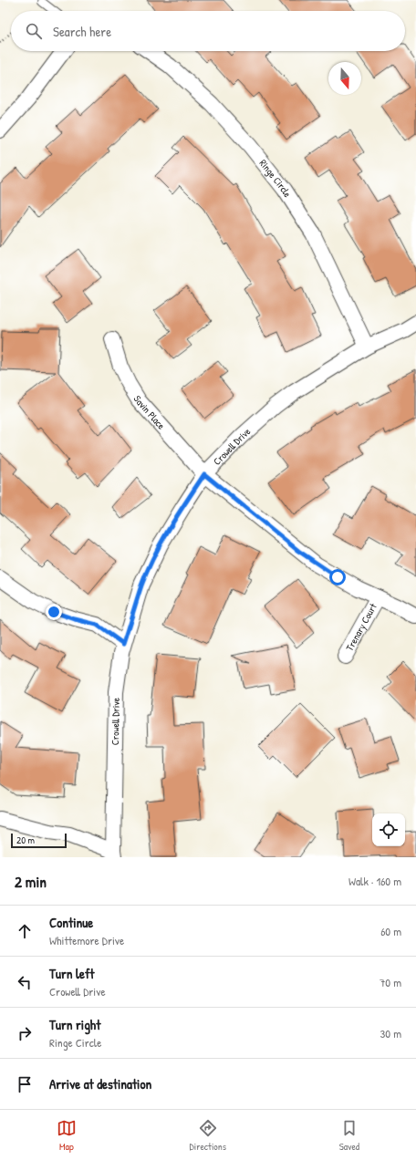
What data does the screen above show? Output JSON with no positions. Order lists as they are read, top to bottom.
{
  "streets": {
    "street": [
      "Ringe Circle",
      "Savin Place",
      "Crowell Drive",
      "Trenary Court"
    ]
  },
  "crossings": [
    ["Ringe Circle", "Crowell Drive"],
    ["Savin Place", "Crowell Drive"],
    ["Savin Place", "Trenary Court"]
  ],
  "scale_bar": "20 m",
  "north": "bottom",
  "page": {
    "search": "Search here",
    "scale": "20 m",
    "heading": ["2 min", "Walk · 160 m"],
    "list": [
      ["Continue", "Whittemore Drive", "60 m"],
      ["Turn left", "Crowell Drive", "70 m"],
      ["Turn right", "Ringe Circle", "30 m"],
      "Arrive at destination"
    ],
    "nav": ["Map", "Directions", "Saved"]
  }
}
